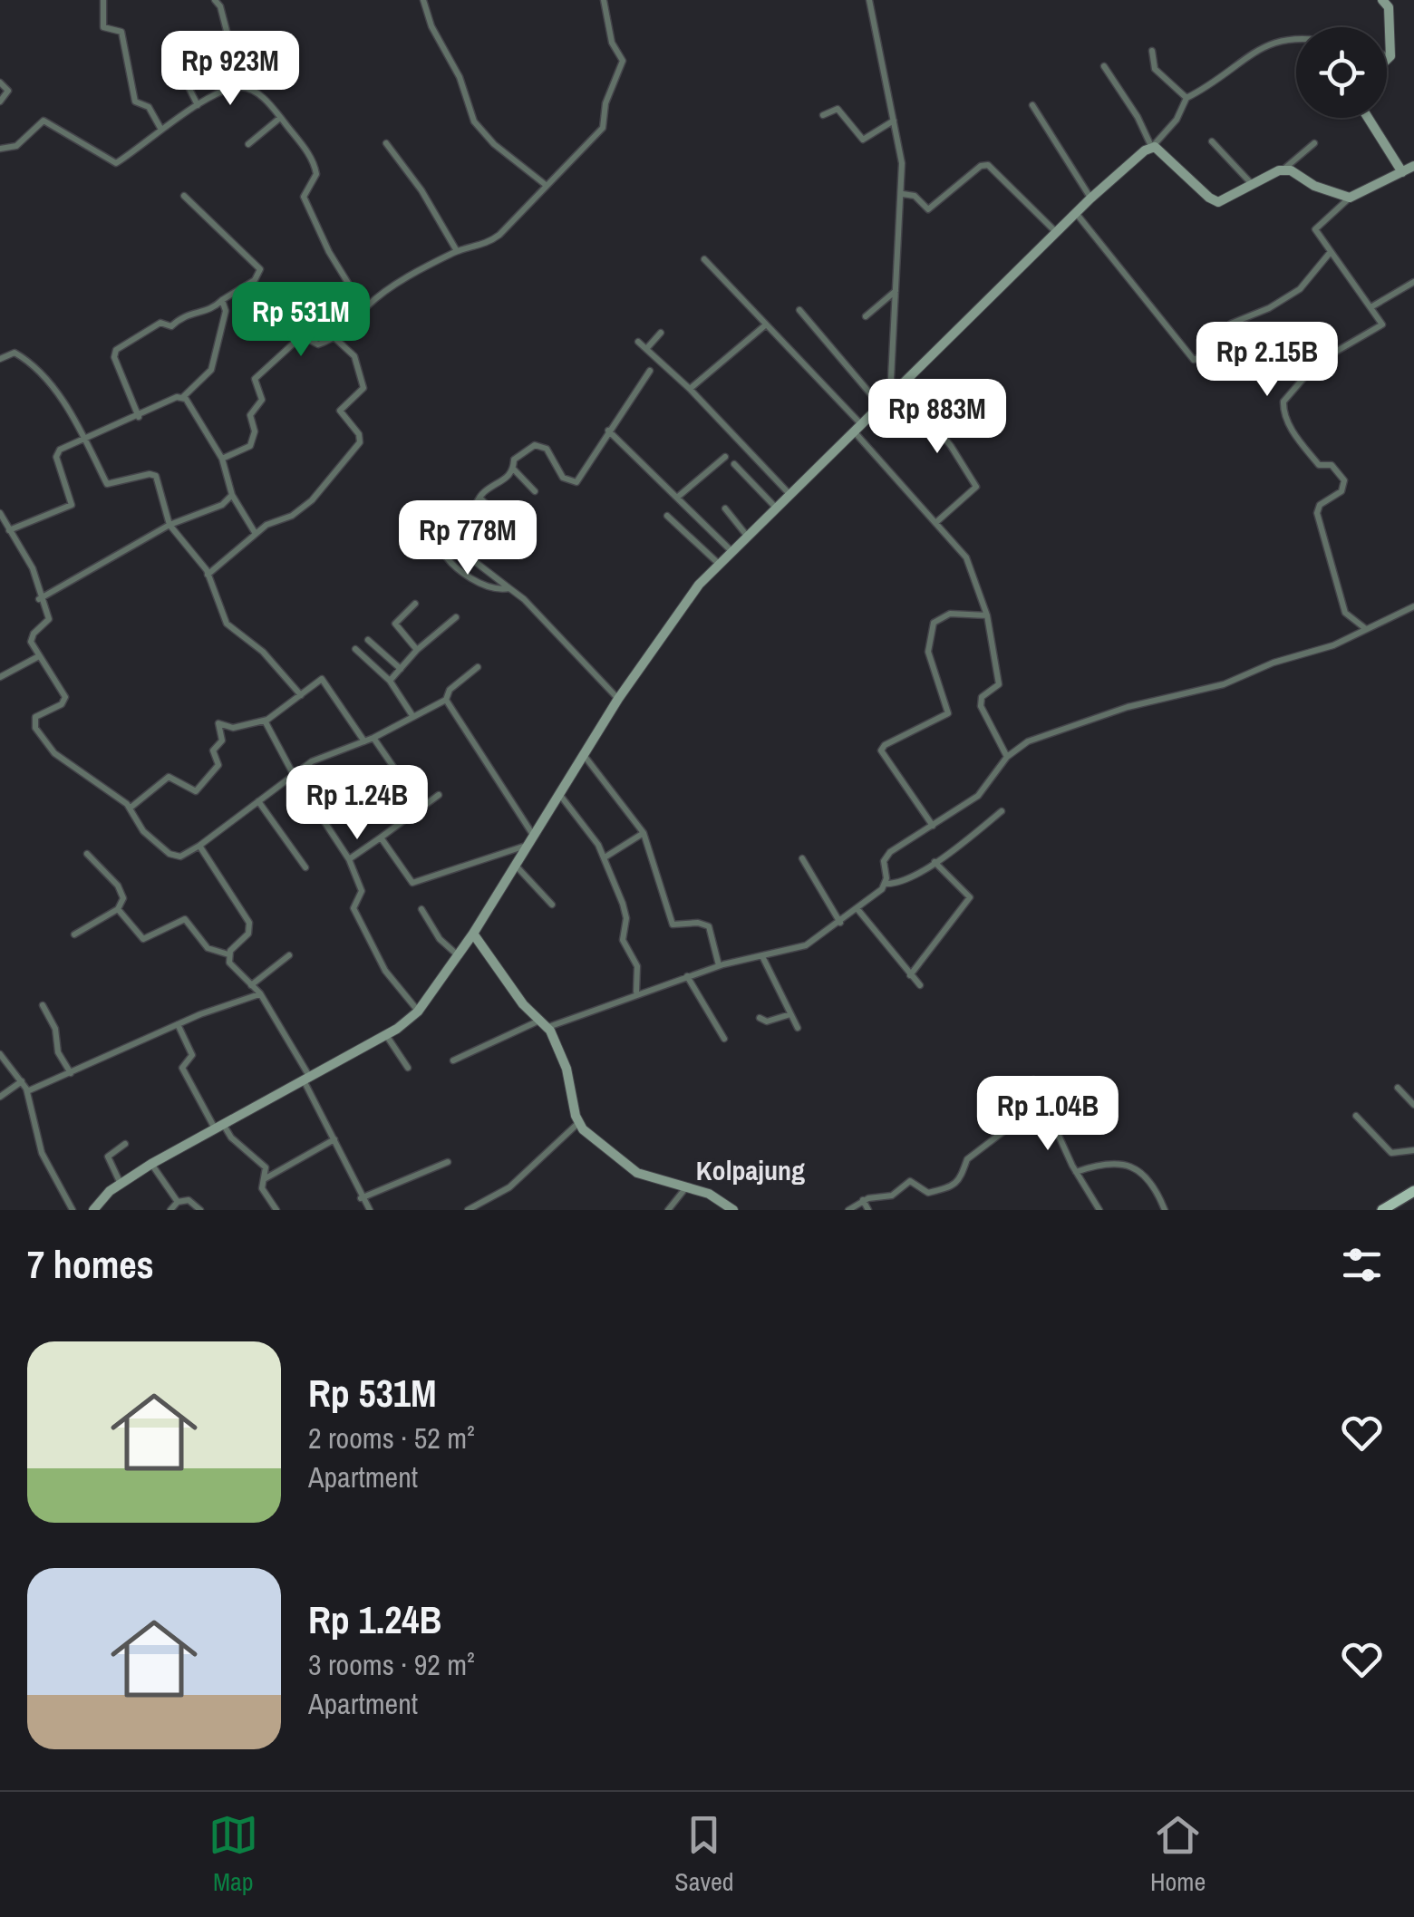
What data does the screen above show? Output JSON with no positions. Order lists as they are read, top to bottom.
{
  "districts": ["Kolpajung"],
  "page": {
    "price": [
      "Rp 923M",
      "Rp 531M",
      "Rp 2.15B",
      "Rp 883M",
      "Rp 778M",
      "Rp 1.24B",
      "Rp 1.04B"
    ],
    "heading": "7 homes",
    "list": [
      {
        "name": "Rp 531M",
        "note": "2 rooms · 52 m² · Apartment"
      },
      {
        "name": "Rp 1.24B",
        "note": "3 rooms · 92 m² · Apartment"
      }
    ],
    "tabs": ["Map", "Saved", "Home"]
  }
}
